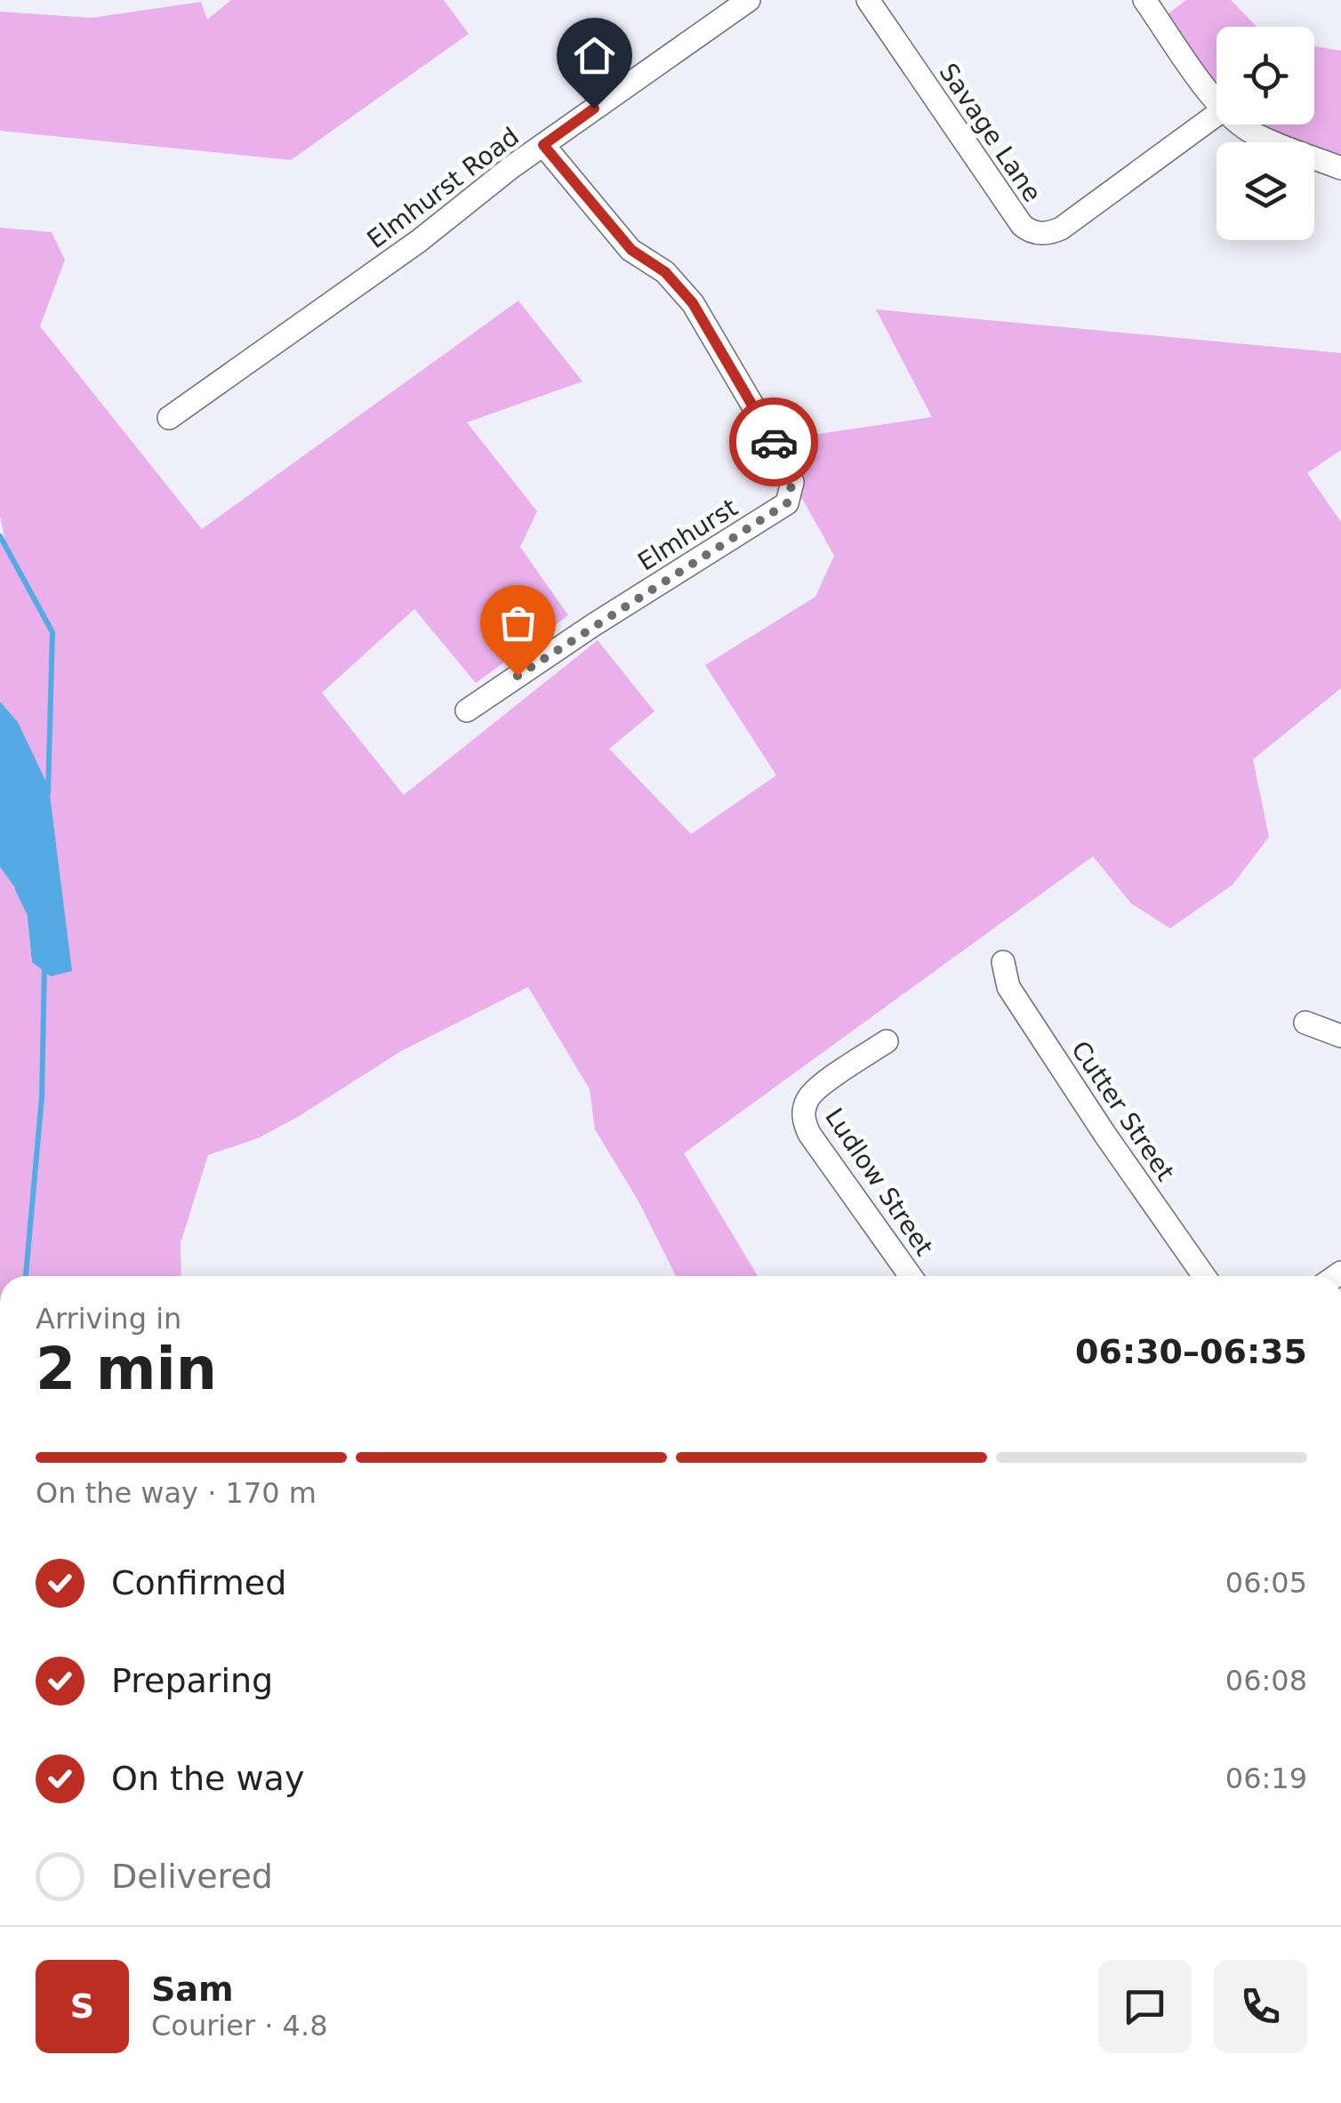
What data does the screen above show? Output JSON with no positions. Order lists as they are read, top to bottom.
{
  "streets": {
    "street": [
      "Savage Lane",
      "Elmhurst Road",
      "Elmhurst",
      "Cutter Street",
      "Ludlow Street"
    ]
  },
  "crossings": [
    ["Elmhurst Road", "Elmhurst"]
  ],
  "page": {
    "heading": ["2 min", "Arriving in", "06:30–06:35"],
    "panel": ["Sam", "Courier · 4.8"],
    "bar": "On the way · 170 m",
    "list": [
      ["Confirmed", "06:05"],
      ["Preparing", "06:08"],
      ["On the way", "06:19"],
      "Delivered"
    ],
    "round": "S"
  }
}
